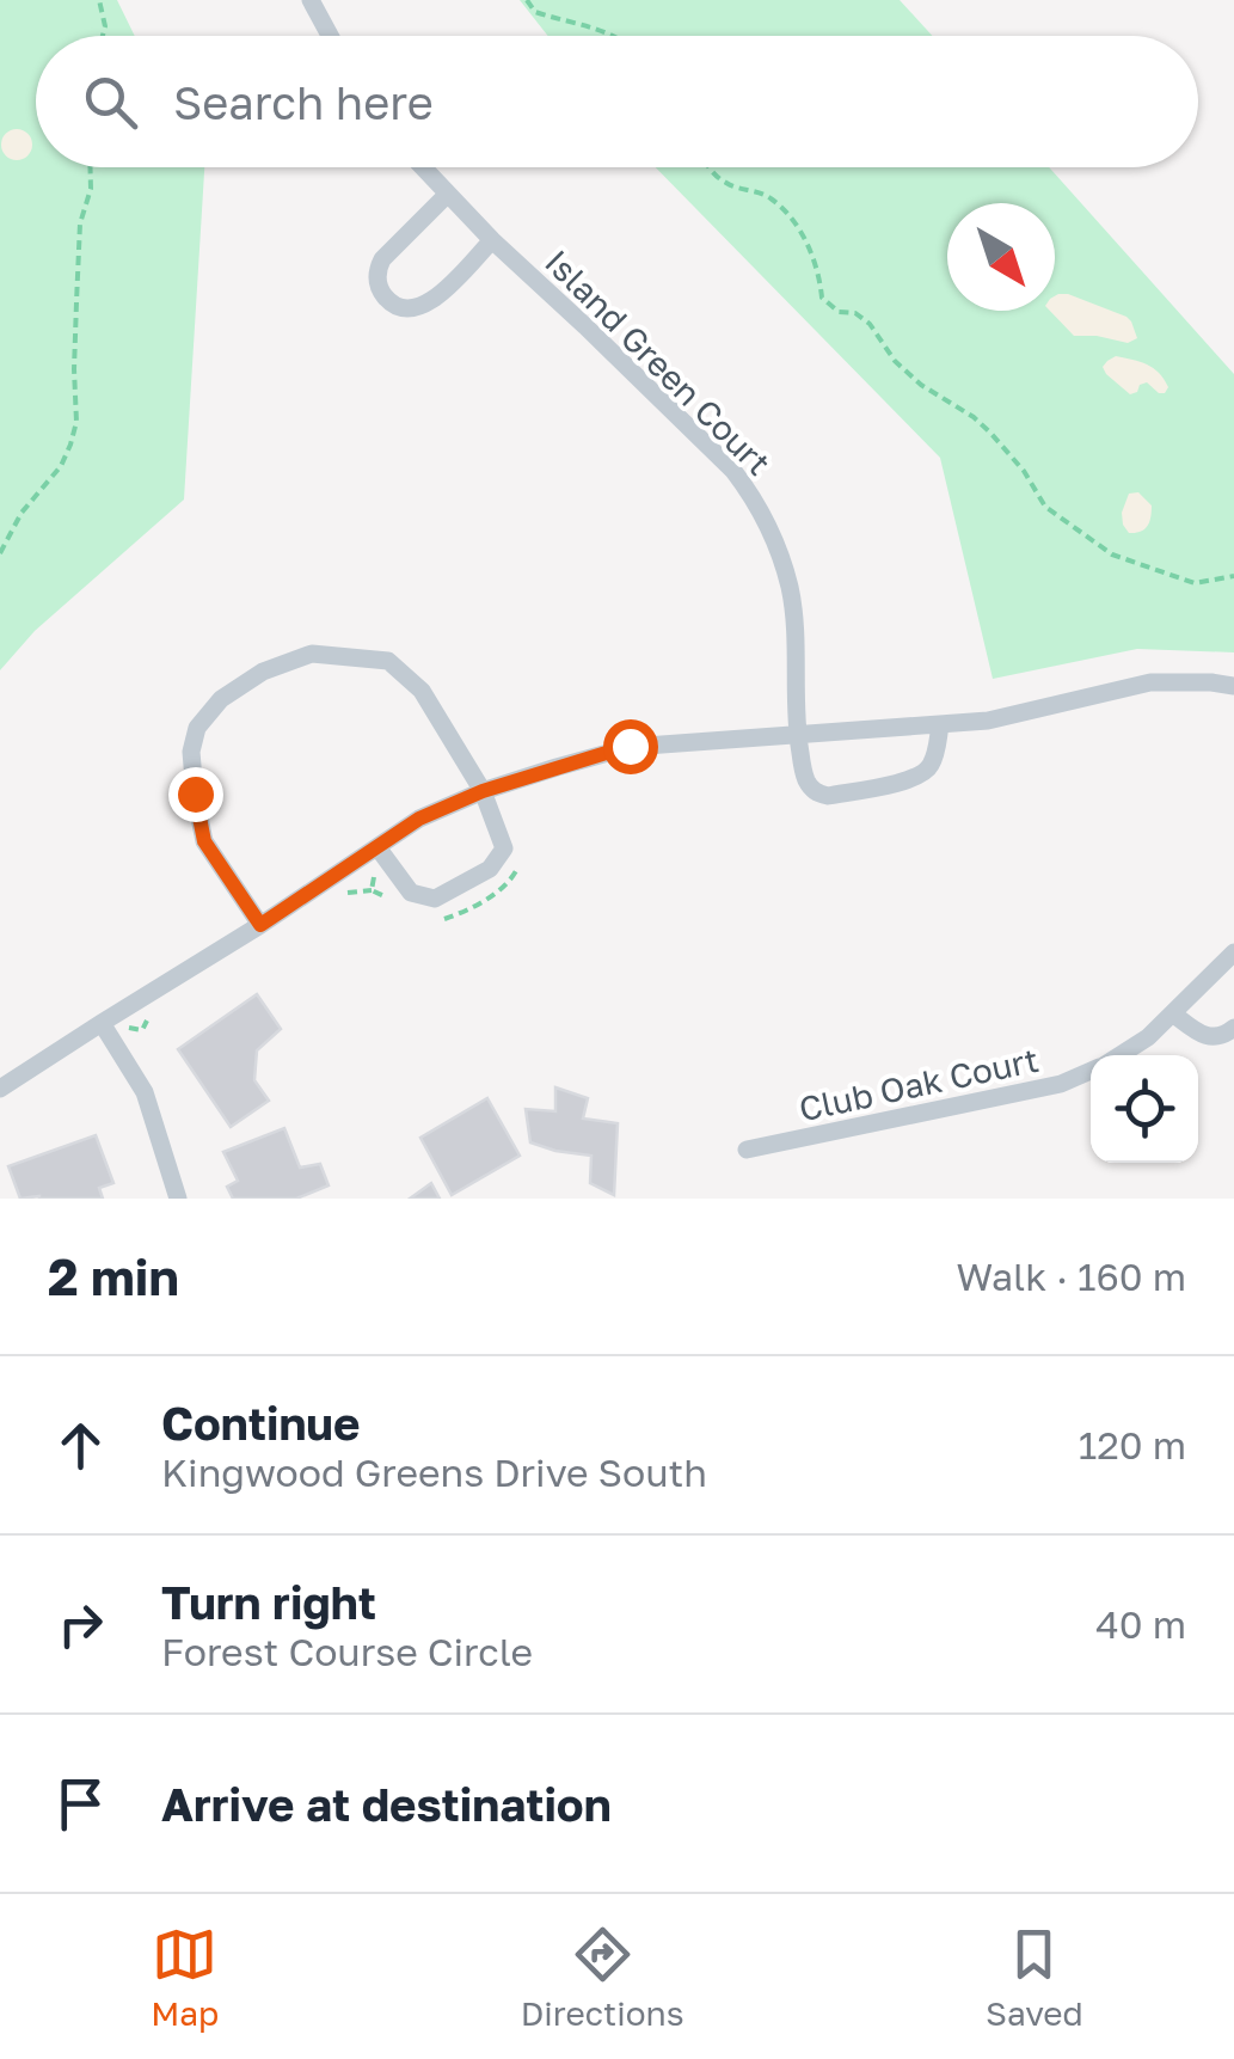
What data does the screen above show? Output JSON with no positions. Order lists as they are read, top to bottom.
{
  "streets": {
    "street": ["Island Green Court", "Club Oak Court"]
  },
  "north": "bottom right",
  "page": {
    "search": "Search here",
    "heading": ["2 min", "Walk · 160 m"],
    "list": [
      ["Continue", "Kingwood Greens Drive South", "120 m"],
      ["Turn right", "Forest Course Circle", "40 m"],
      "Arrive at destination"
    ],
    "nav": ["Map", "Directions", "Saved"]
  }
}
